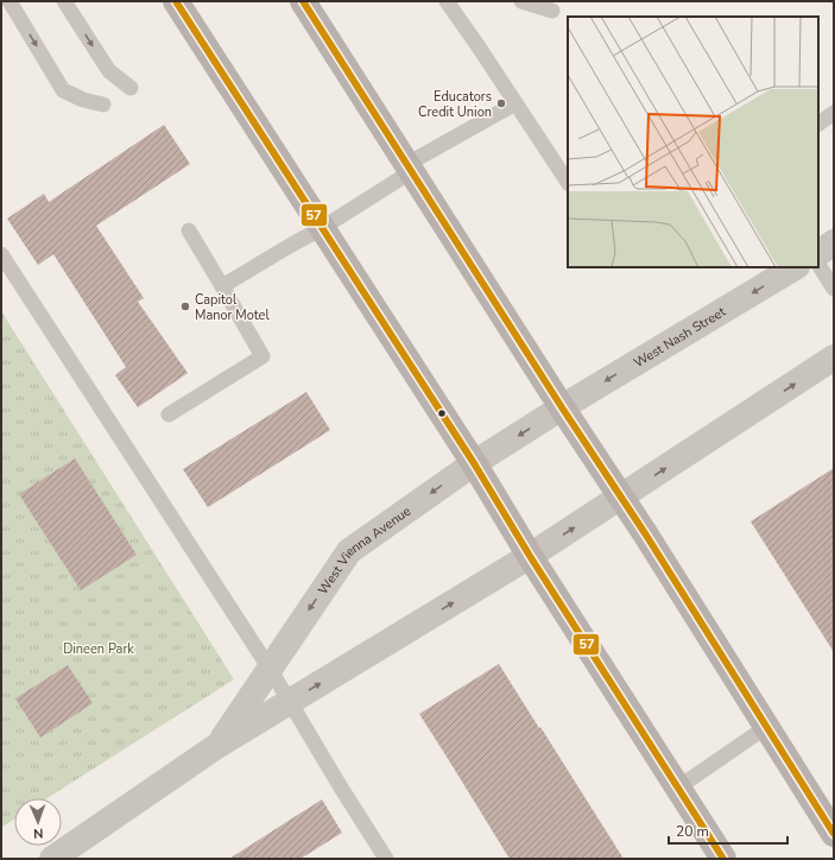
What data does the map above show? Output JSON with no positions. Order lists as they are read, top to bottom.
{
  "streets": {
    "street": ["West Nash Street", "West Vienna Avenue"]
  },
  "crossings": [
    ["West Nash Street", "West Vienna Avenue"]
  ],
  "parks": ["Dineen Park"],
  "places": ["Educators Credit Union", "Capitol Manor Motel"],
  "lines": ["transit line 57"],
  "scale_bar": "20 m",
  "north": "bottom"
}
